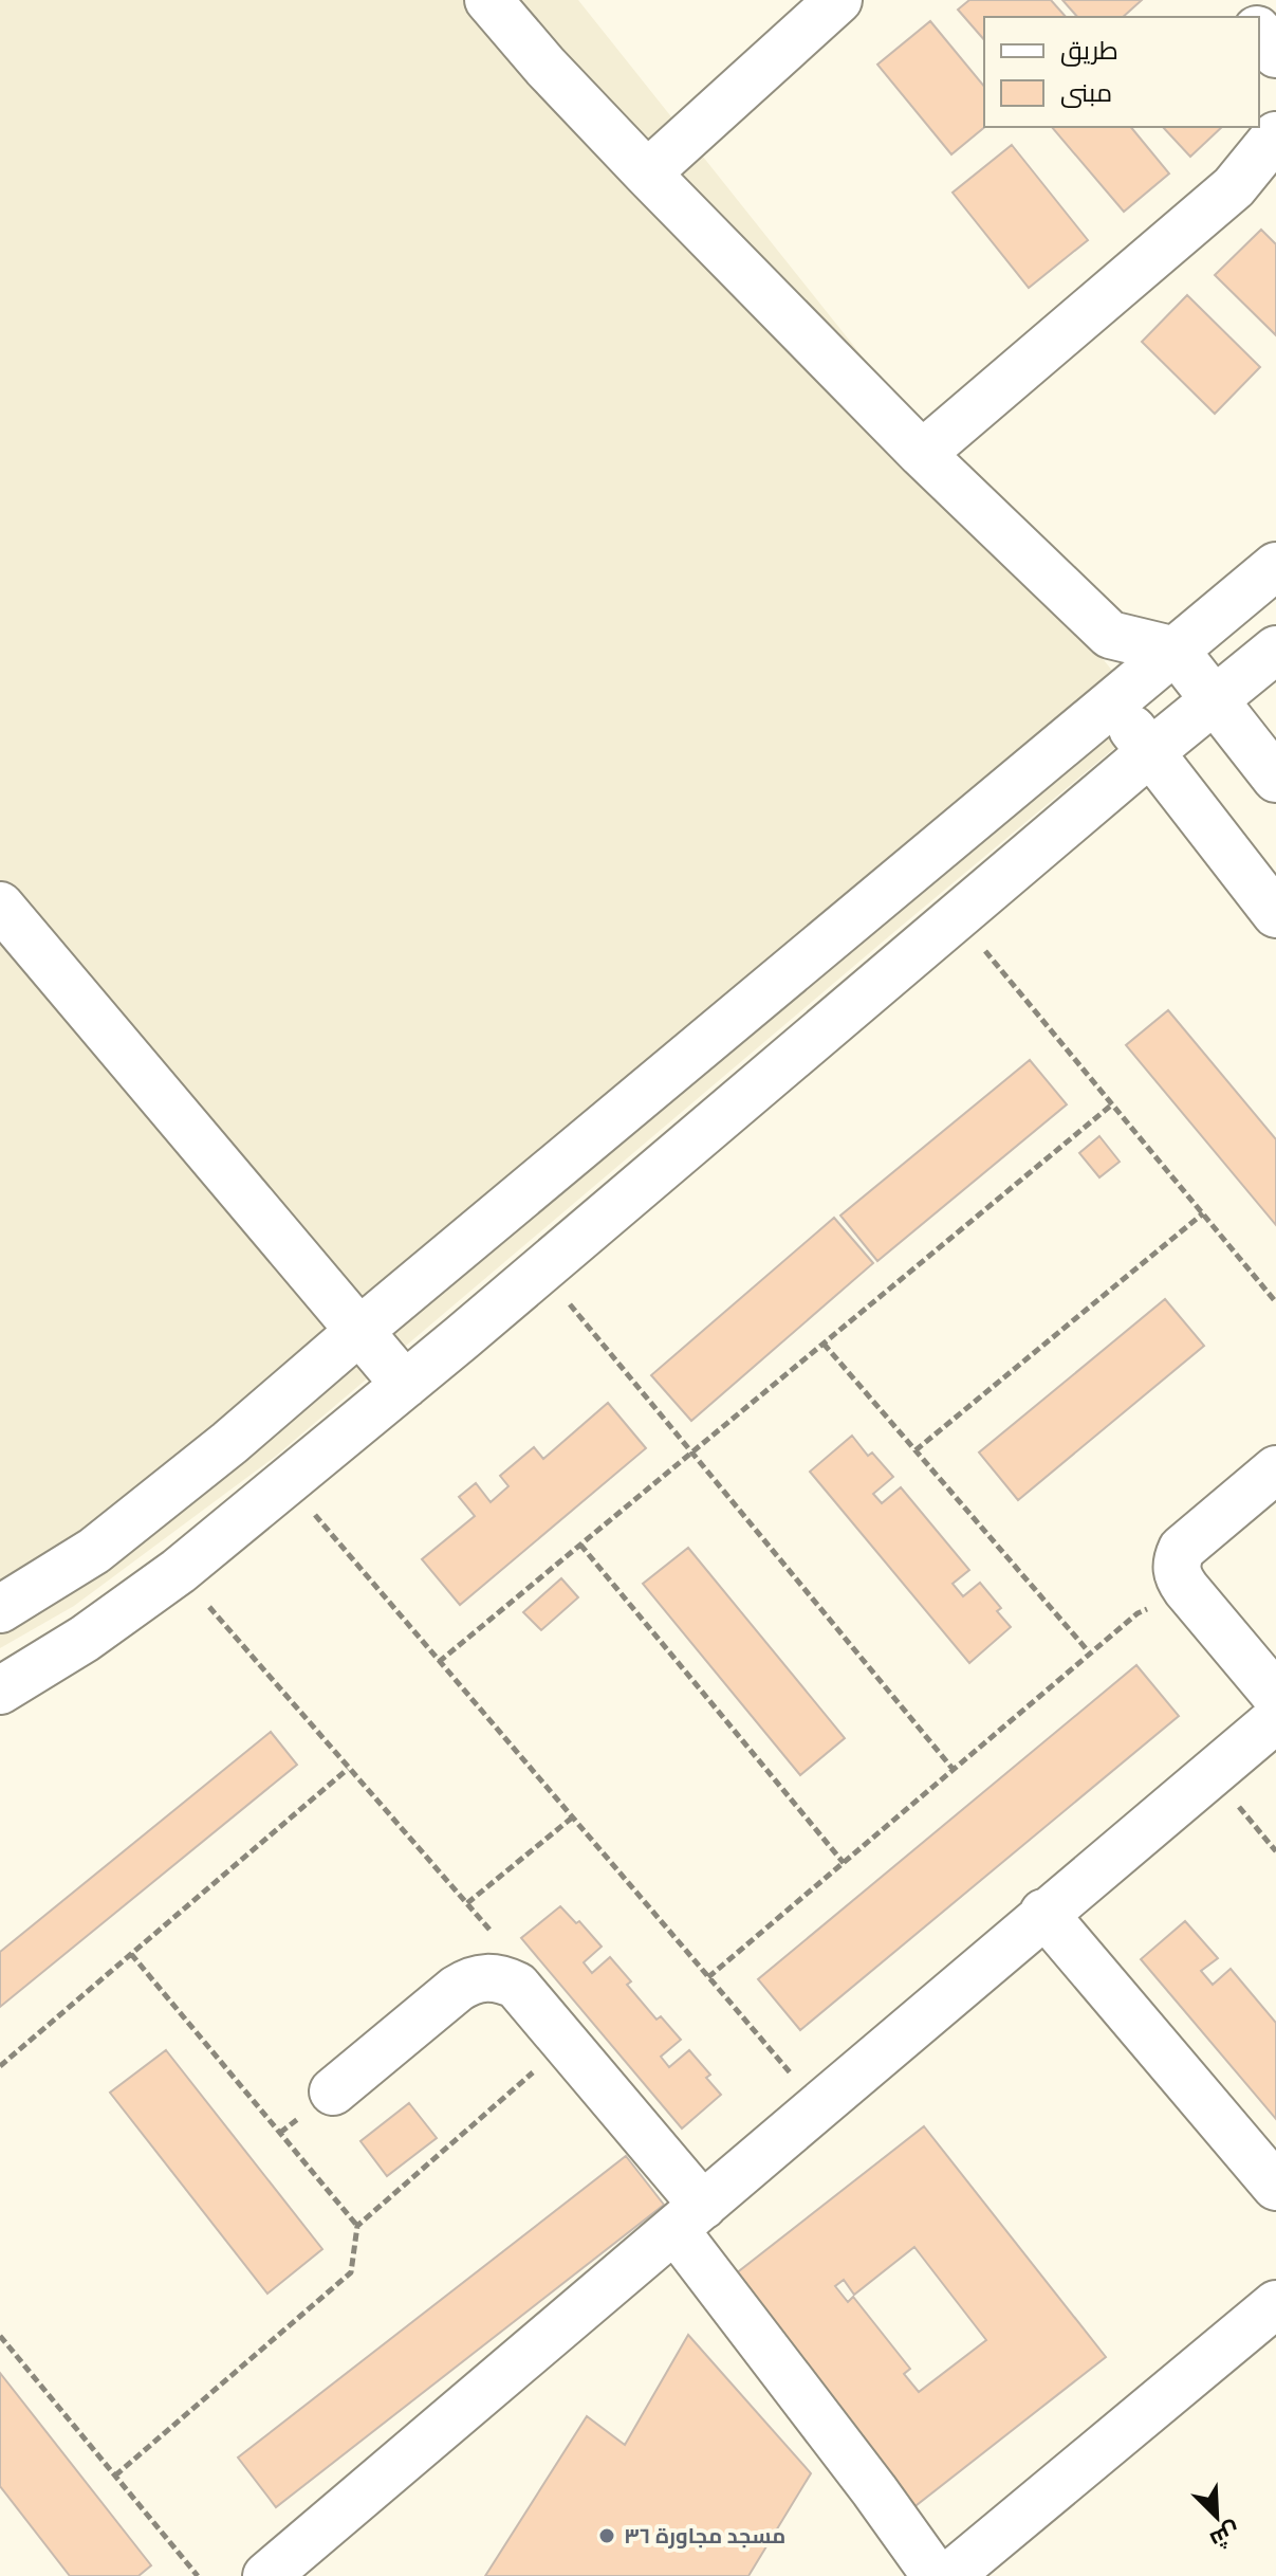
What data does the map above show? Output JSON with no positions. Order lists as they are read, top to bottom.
{
  "places": ["مسجد مجاورة ٣٦"],
  "legend": ["طريق", "مبنى"],
  "north": "bottom right"
}
